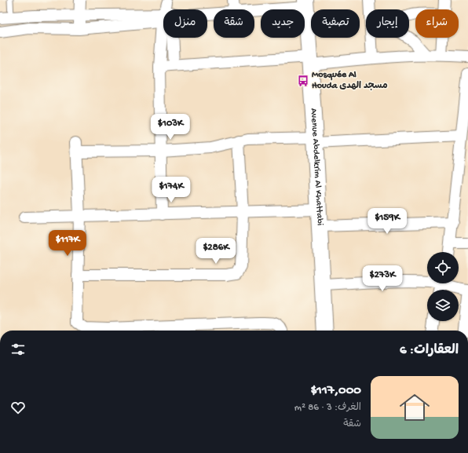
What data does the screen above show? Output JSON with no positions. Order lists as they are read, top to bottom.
{
  "streets": {
    "main road": ["Avenue Abdelkrim Al Khattabi"]
  },
  "places": {
    "bus stop": ["Mosquée Al Houda مسجد الهدى"]
  },
  "page": {
    "chip": [
      "شراء",
      "إيجار",
      "تصفية",
      "جديد",
      "شقة",
      "منزل"
    ],
    "price": [
      "$103K",
      "$174K",
      "$159K",
      "$117K",
      "$286K",
      "$273K"
    ],
    "heading": "العقارات: 6",
    "list": [
      {
        "name": "$117,000",
        "note": "الغرف: 3 · 86 m² · شقة"
      }
    ]
  }
}
